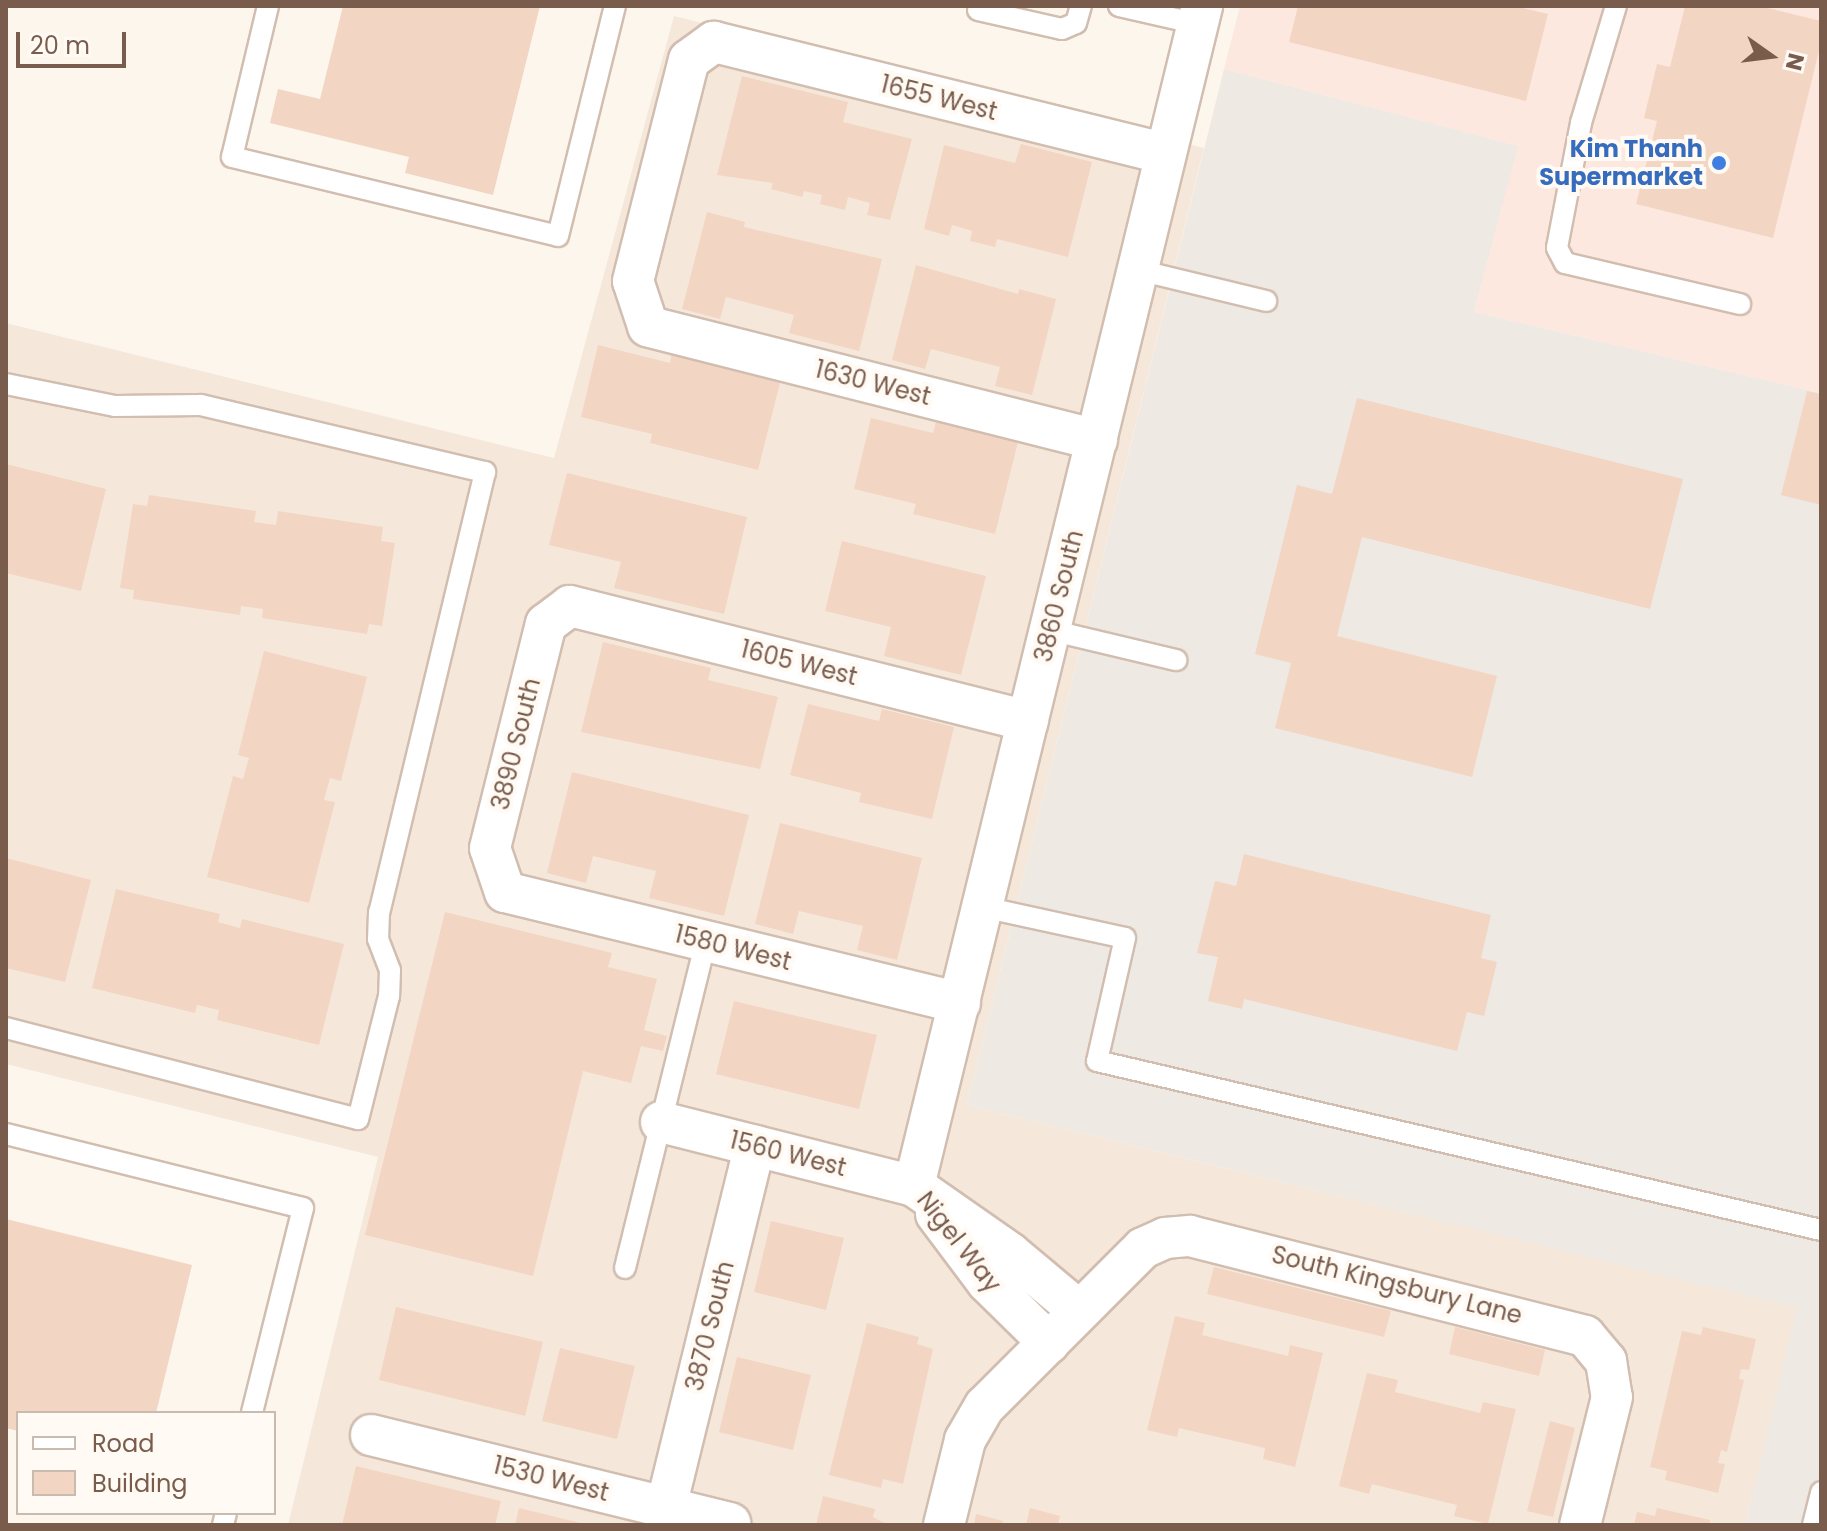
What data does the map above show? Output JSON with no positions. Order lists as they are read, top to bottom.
{
  "streets": {
    "street": [
      "1655 West",
      "1630 West",
      "3860 South",
      "1605 West",
      "3890 South",
      "1580 West",
      "1560 West",
      "Nigel Way",
      "South Kingsbury Lane",
      "3870 South",
      "1530 West"
    ]
  },
  "crossings": [
    ["1655 West", "1630 West"],
    ["1655 West", "3860 South"],
    ["1630 West", "3860 South"],
    ["3860 South", "1605 West"],
    ["3860 South", "1580 West"],
    ["3860 South", "1560 West"],
    ["3860 South", "Nigel Way"],
    ["1605 West", "3890 South"],
    ["3890 South", "1580 West"],
    ["1560 West", "Nigel Way"],
    ["1560 West", "3870 South"],
    ["Nigel Way", "South Kingsbury Lane"],
    ["3870 South", "1530 West"]
  ],
  "places": ["Kim Thanh Supermarket"],
  "legend": ["Road", "Building"],
  "scale_bar": "20 m",
  "north": "right"
}
